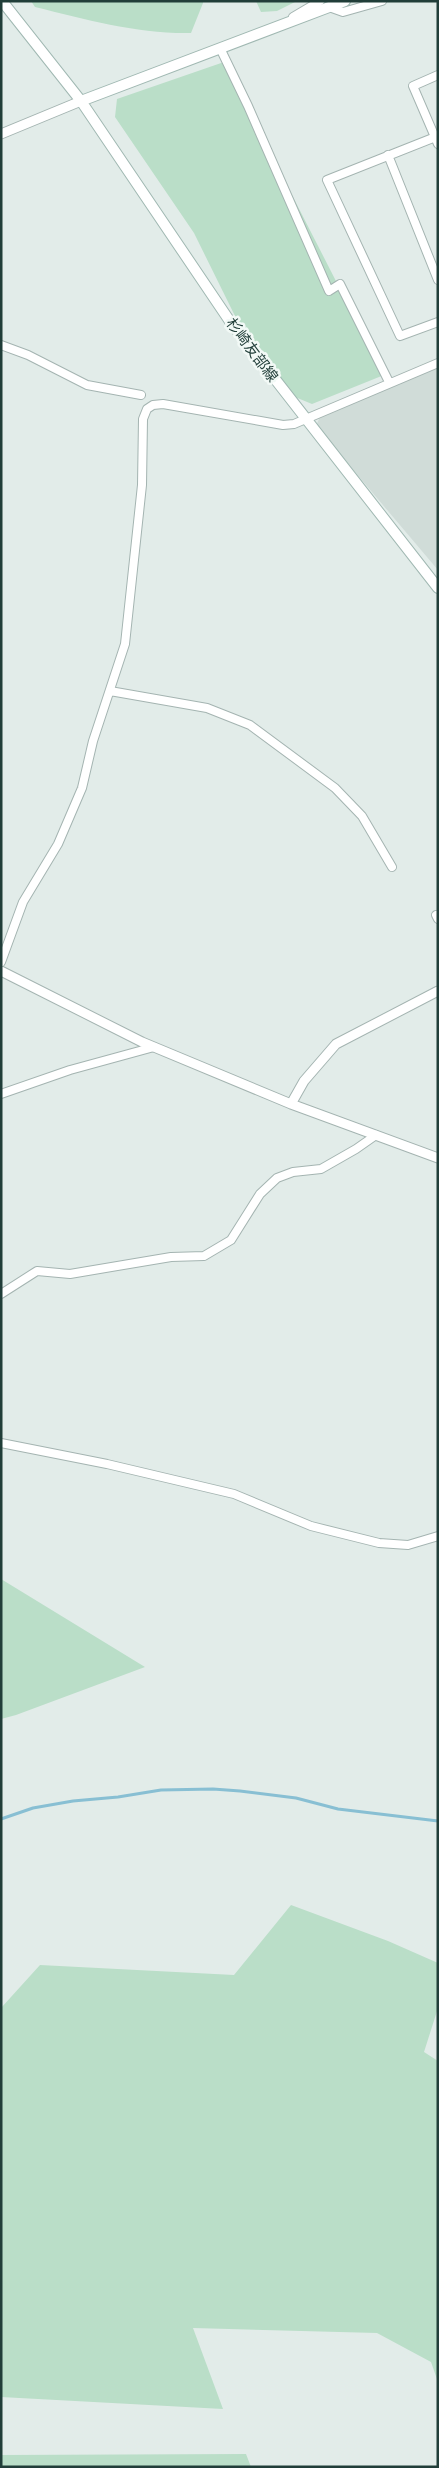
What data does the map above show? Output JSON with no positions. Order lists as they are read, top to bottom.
{
  "streets": {
    "main road": ["杉崎友部線"]
  }
}
